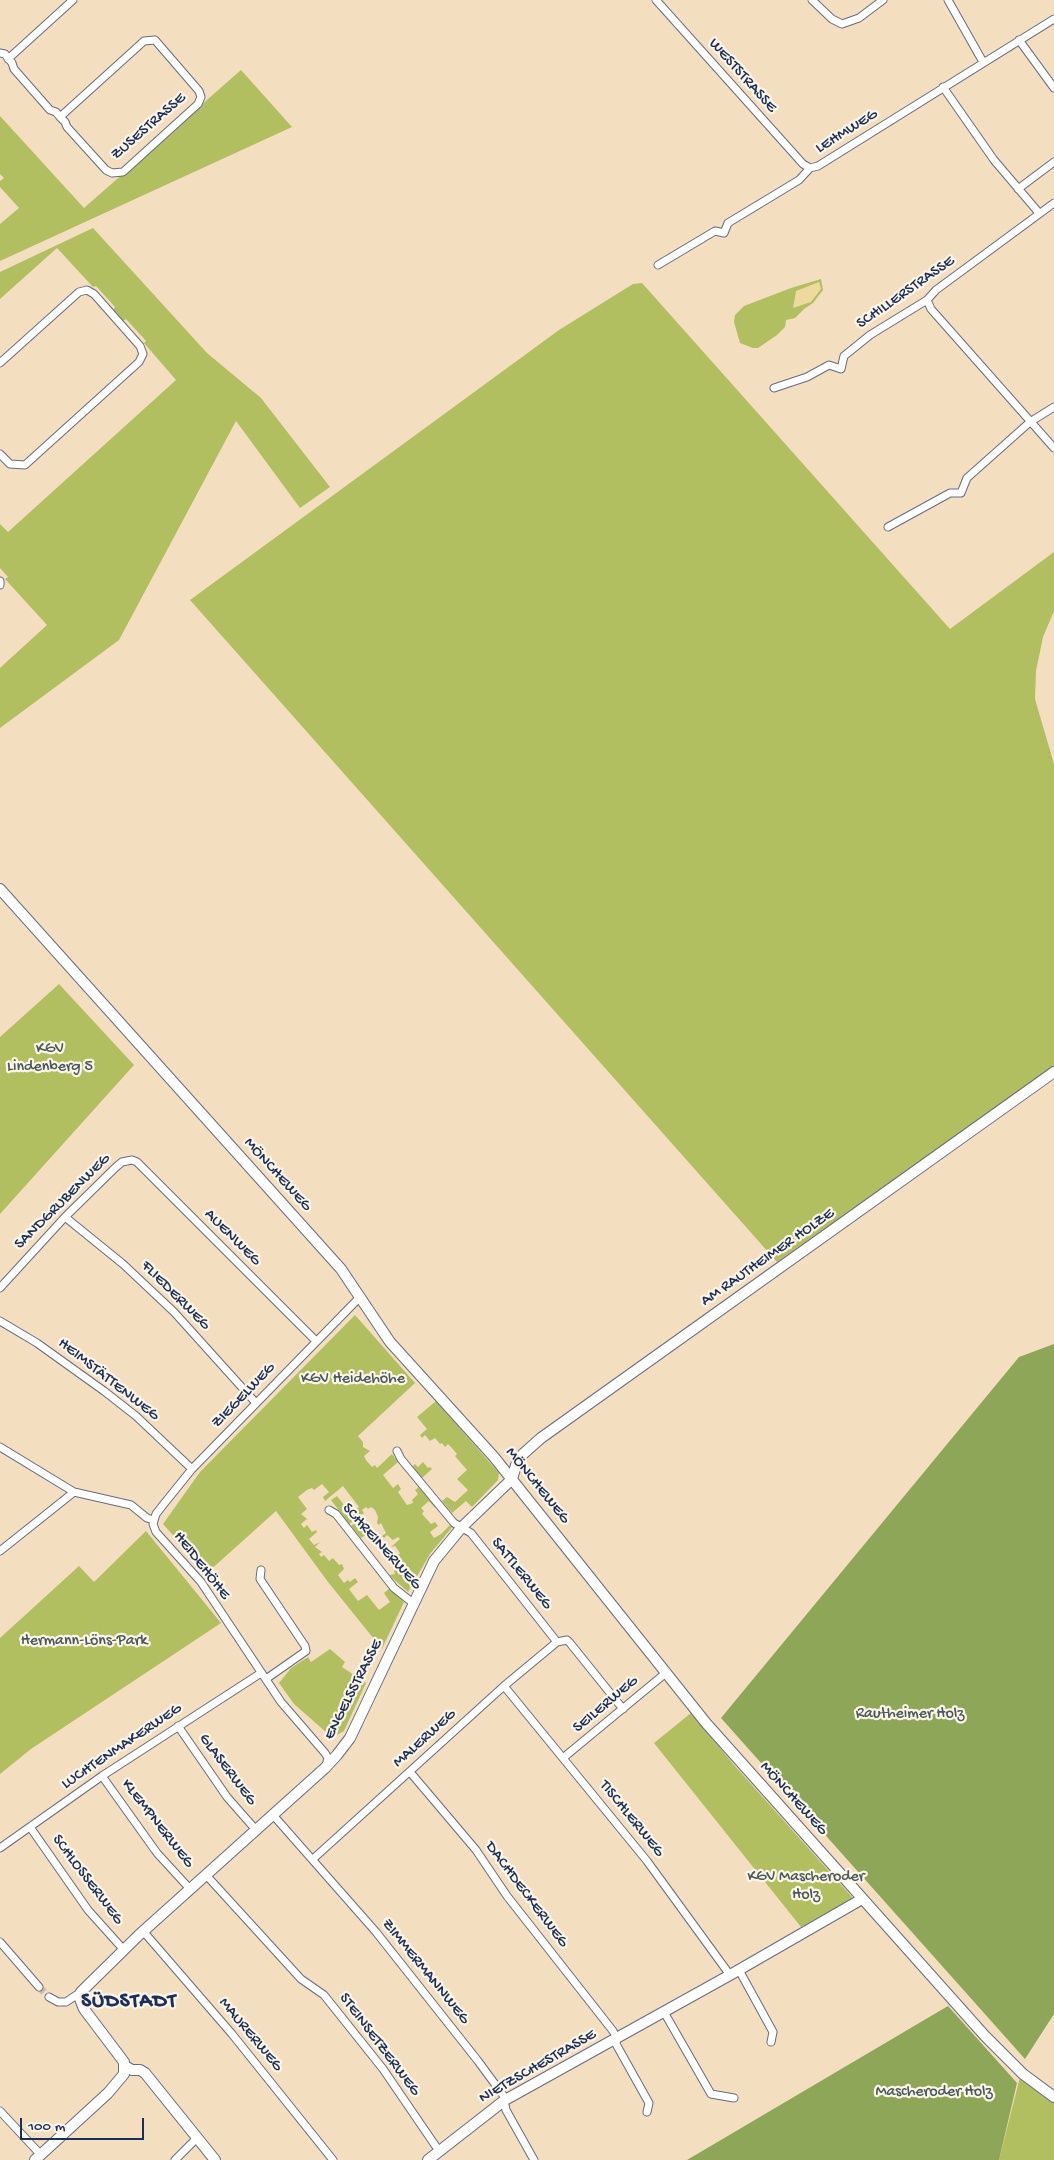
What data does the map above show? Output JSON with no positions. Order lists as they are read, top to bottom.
{
  "streets": {
    "street": [
      "WESTSTRASSE",
      "ZUSESTRASSE",
      "LEHMWEG",
      "SCHILLERSTRASSE",
      "MÖNCHEWEG",
      "SANDGRUBENWEG",
      "AUENWEG",
      "AM RAUTHEIMER HOLZE",
      "FLIEDERWEG",
      "HEIMSTÄTTENWEG",
      "ZIEGELWEG",
      "SCHREINERWEG",
      "HEIDEHÖHE",
      "SATTLERWEG",
      "ENGELSSTRASSE",
      "SEILERWEG",
      "MALERWEG",
      "LUCHTENMAKERWEG",
      "GLASERWEG",
      "TISCHLERWEG",
      "KLEMPNERWEG",
      "SCHLOSSERWEG",
      "DACHDECKERWEG",
      "ZIMMERMANNWEG",
      "MAURERWEG",
      "STEINSETZERWEG",
      "NIETZSCHESTRASSE"
    ]
  },
  "crossings": [
    ["WESTSTRASSE", "LEHMWEG"],
    ["MÖNCHEWEG", "AM RAUTHEIMER HOLZE"],
    ["MÖNCHEWEG", "ZIEGELWEG"],
    ["MÖNCHEWEG", "ENGELSSTRASSE"],
    ["MÖNCHEWEG", "SEILERWEG"],
    ["MÖNCHEWEG", "NIETZSCHESTRASSE"],
    ["SANDGRUBENWEG", "AUENWEG"],
    ["SANDGRUBENWEG", "FLIEDERWEG"],
    ["AUENWEG", "ZIEGELWEG"],
    ["AM RAUTHEIMER HOLZE", "ENGELSSTRASSE"],
    ["FLIEDERWEG", "ZIEGELWEG"],
    ["HEIMSTÄTTENWEG", "ZIEGELWEG"],
    ["ZIEGELWEG", "HEIDEHÖHE"],
    ["SCHREINERWEG", "ENGELSSTRASSE"],
    ["HEIDEHÖHE", "ENGELSSTRASSE"],
    ["HEIDEHÖHE", "LUCHTENMAKERWEG"],
    ["SATTLERWEG", "ENGELSSTRASSE"],
    ["SATTLERWEG", "SEILERWEG"],
    ["SATTLERWEG", "MALERWEG"],
    ["ENGELSSTRASSE", "GLASERWEG"],
    ["ENGELSSTRASSE", "KLEMPNERWEG"],
    ["ENGELSSTRASSE", "SCHLOSSERWEG"],
    ["ENGELSSTRASSE", "ZIMMERMANNWEG"],
    ["ENGELSSTRASSE", "MAURERWEG"],
    ["ENGELSSTRASSE", "STEINSETZERWEG"],
    ["SEILERWEG", "TISCHLERWEG"],
    ["MALERWEG", "TISCHLERWEG"],
    ["MALERWEG", "DACHDECKERWEG"],
    ["MALERWEG", "ZIMMERMANNWEG"],
    ["LUCHTENMAKERWEG", "GLASERWEG"],
    ["LUCHTENMAKERWEG", "KLEMPNERWEG"],
    ["LUCHTENMAKERWEG", "SCHLOSSERWEG"],
    ["TISCHLERWEG", "NIETZSCHESTRASSE"],
    ["DACHDECKERWEG", "NIETZSCHESTRASSE"],
    ["ZIMMERMANNWEG", "NIETZSCHESTRASSE"],
    ["STEINSETZERWEG", "NIETZSCHESTRASSE"]
  ],
  "districts": ["SÜDSTADT"],
  "parks": [
    "KGV Lindenberg 5",
    "KGV Heidehöhe",
    "Hermann-Löns-Park",
    "Rautheimer Holz",
    "KGV Mascheroder Holz",
    "Mascheroder Holz"
  ],
  "scale_bar": "100 m"
}
